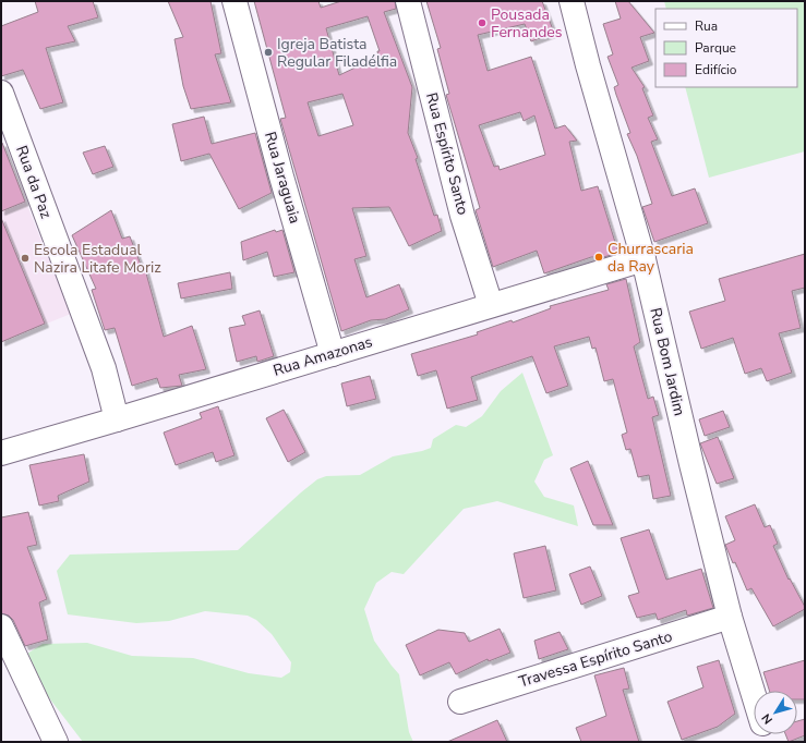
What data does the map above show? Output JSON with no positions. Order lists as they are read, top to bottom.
{
  "streets": {
    "street": [
      "Rua Espírito Santo",
      "Rua Jaraguaia",
      "Rua da Paz",
      "Rua Amazonas",
      "Rua Bom Jardim",
      "Travessa Espírito Santo"
    ]
  },
  "crossings": [
    ["Rua Espírito Santo", "Rua Amazonas"],
    ["Rua Jaraguaia", "Rua Amazonas"],
    ["Rua da Paz", "Rua Amazonas"],
    ["Rua Amazonas", "Rua Bom Jardim"],
    ["Rua Bom Jardim", "Travessa Espírito Santo"]
  ],
  "places": [
    "Pousada Fernandes",
    "Igreja Batista Regular Filadélfia",
    "Churrascaria da Ray",
    "Escola Estadual Nazira Litafe Moriz"
  ],
  "legend": ["Rua", "Parque", "Edifício"],
  "north": "bottom left"
}
